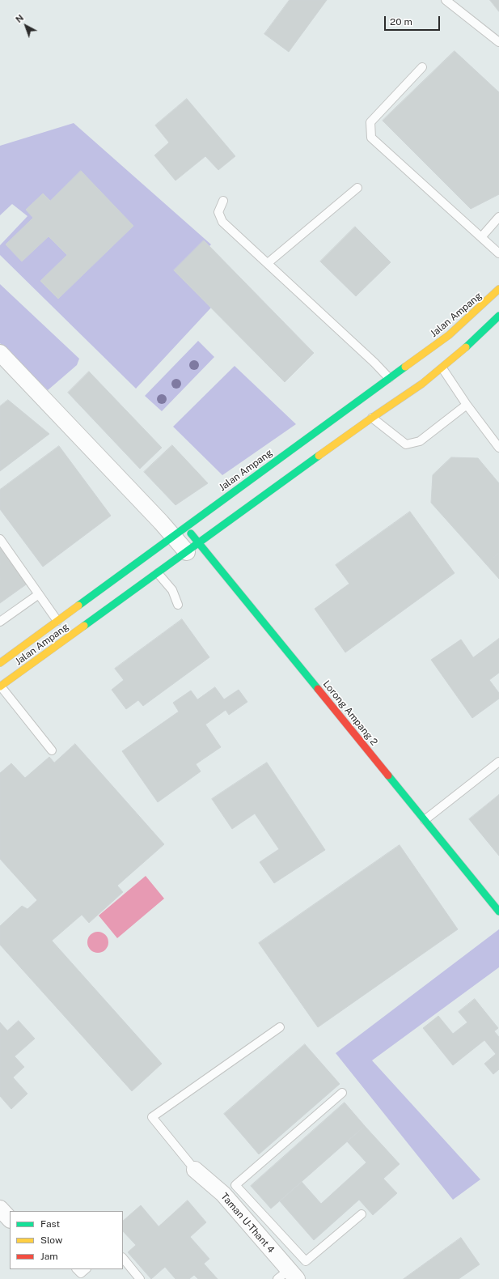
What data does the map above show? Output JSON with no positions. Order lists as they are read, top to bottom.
{
  "streets": {
    "main road": ["Jalan Ampang", "Lorong Ampang 2"],
    "street": ["Taman U-Thant 4"]
  },
  "crossings": [
    ["Jalan Ampang", "Lorong Ampang 2"]
  ],
  "legend": ["Fast", "Slow", "Jam"],
  "scale_bar": "20 m",
  "north": "top left"
}
